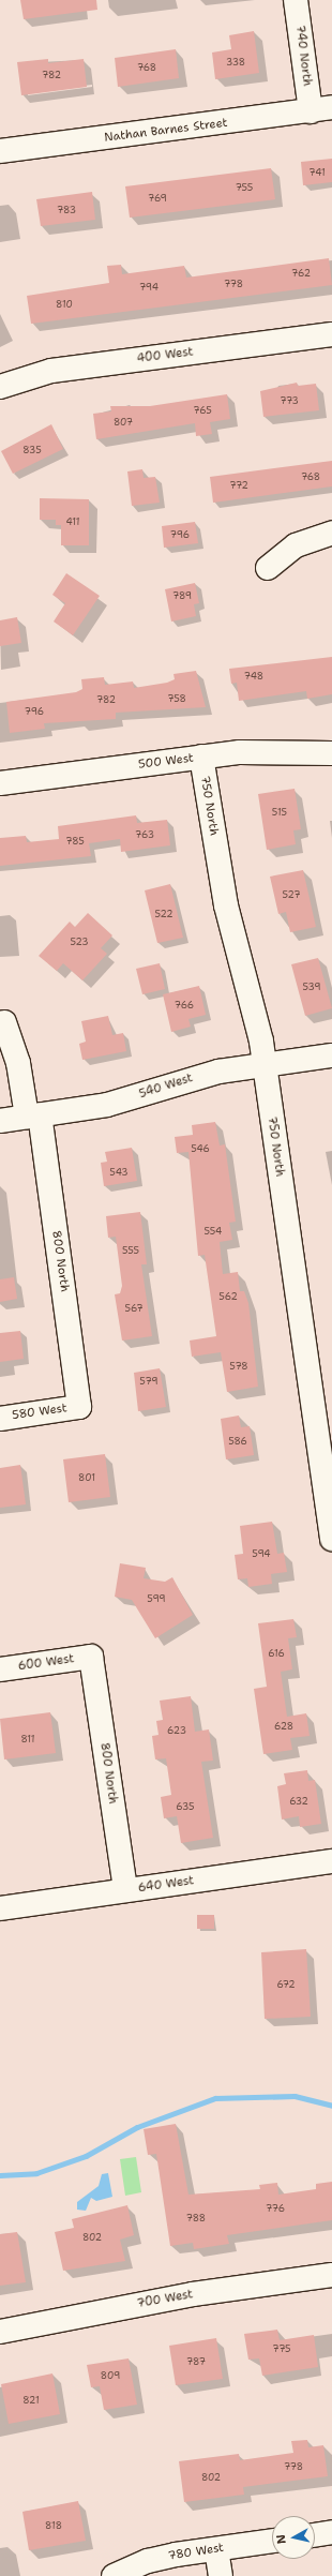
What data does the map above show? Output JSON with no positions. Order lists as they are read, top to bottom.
{
  "streets": {
    "street": [
      "740 North",
      "Nathan Barnes Street",
      "400 West",
      "500 West",
      "750 North",
      "540 West",
      "800 North",
      "580 West",
      "600 West",
      "640 West",
      "700 West",
      "780 West"
    ]
  },
  "crossings": [
    ["740 North", "Nathan Barnes Street"],
    ["500 West", "750 North"],
    ["750 North", "540 West"],
    ["540 West", "800 North"],
    ["800 North", "580 West"],
    ["800 North", "600 West"],
    ["800 North", "640 West"]
  ],
  "house_numbers": [
    "338",
    "768",
    "782",
    "741",
    "755",
    "769",
    "783",
    "762",
    "778",
    "794",
    "810",
    "773",
    "765",
    "807",
    "835",
    "768",
    "772",
    "411",
    "796",
    "789",
    "748",
    "758",
    "782",
    "796",
    "515",
    "763",
    "785",
    "527",
    "522",
    "523",
    "539",
    "766",
    "546",
    "543",
    "554",
    "555",
    "562",
    "567",
    "578",
    "579",
    "586",
    "801",
    "594",
    "599",
    "616",
    "628",
    "623",
    "811",
    "632",
    "635",
    "672",
    "776",
    "788",
    "802",
    "775",
    "787",
    "809",
    "821",
    "778",
    "802",
    "818"
  ],
  "north": "left"
}
